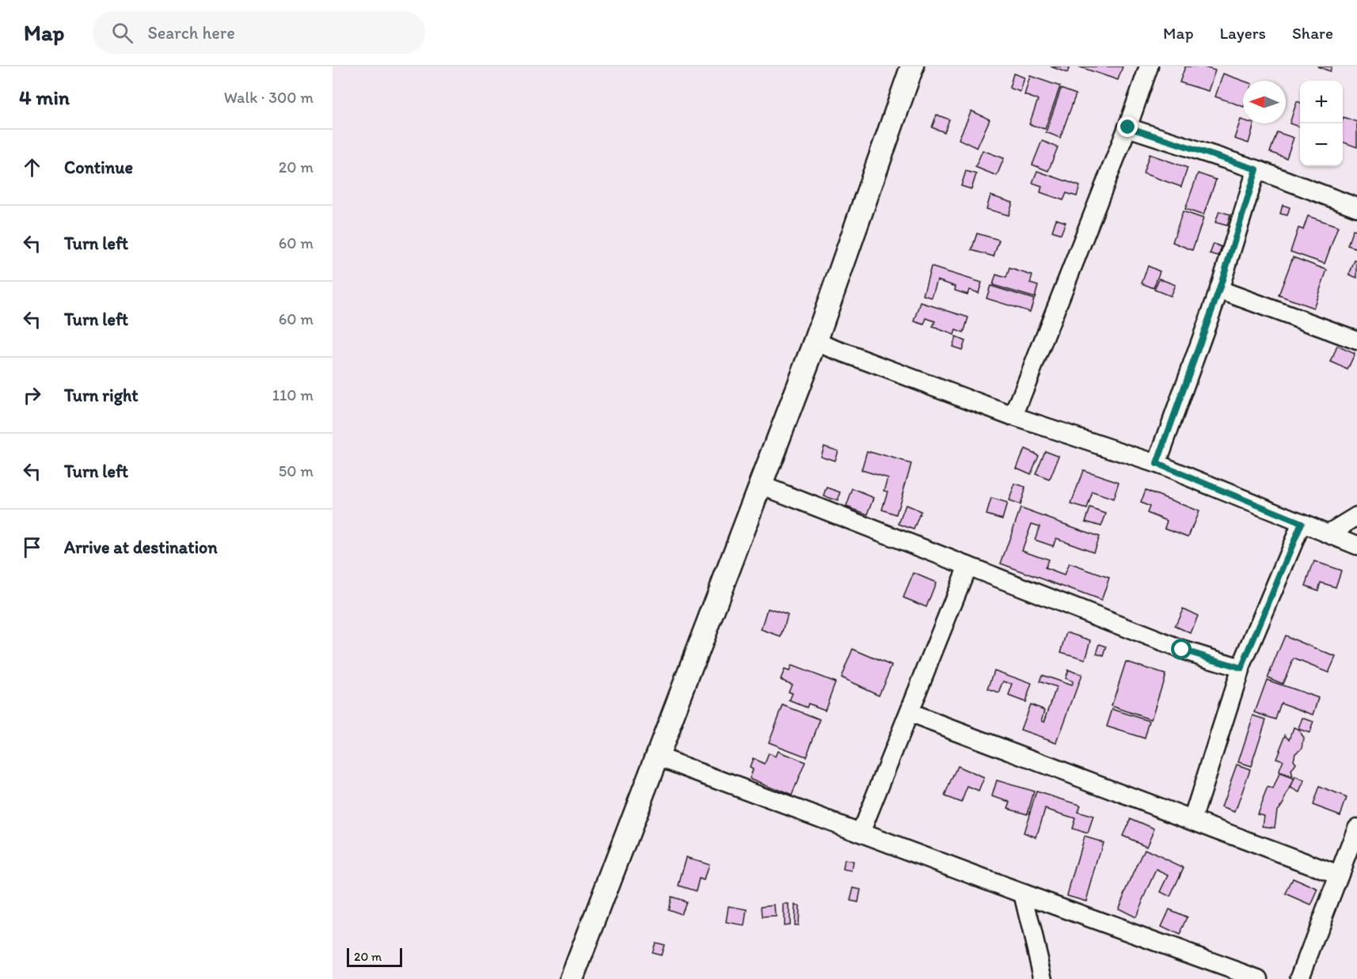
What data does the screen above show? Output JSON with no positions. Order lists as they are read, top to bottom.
{
  "scale_bar": "20 m",
  "north": "left",
  "page": {
    "header": "Map",
    "search": "Search here",
    "nav": ["Map", "Layers", "Share"],
    "heading": ["4 min", "Walk · 300 m"],
    "map_buttons": ["+", "−"],
    "list": [
      ["Continue", "20 m"],
      ["Turn left", "60 m"],
      ["Turn left", "60 m"],
      ["Turn right", "110 m"],
      ["Turn left", "50 m"],
      "Arrive at destination"
    ],
    "scale": "20 m"
  }
}
